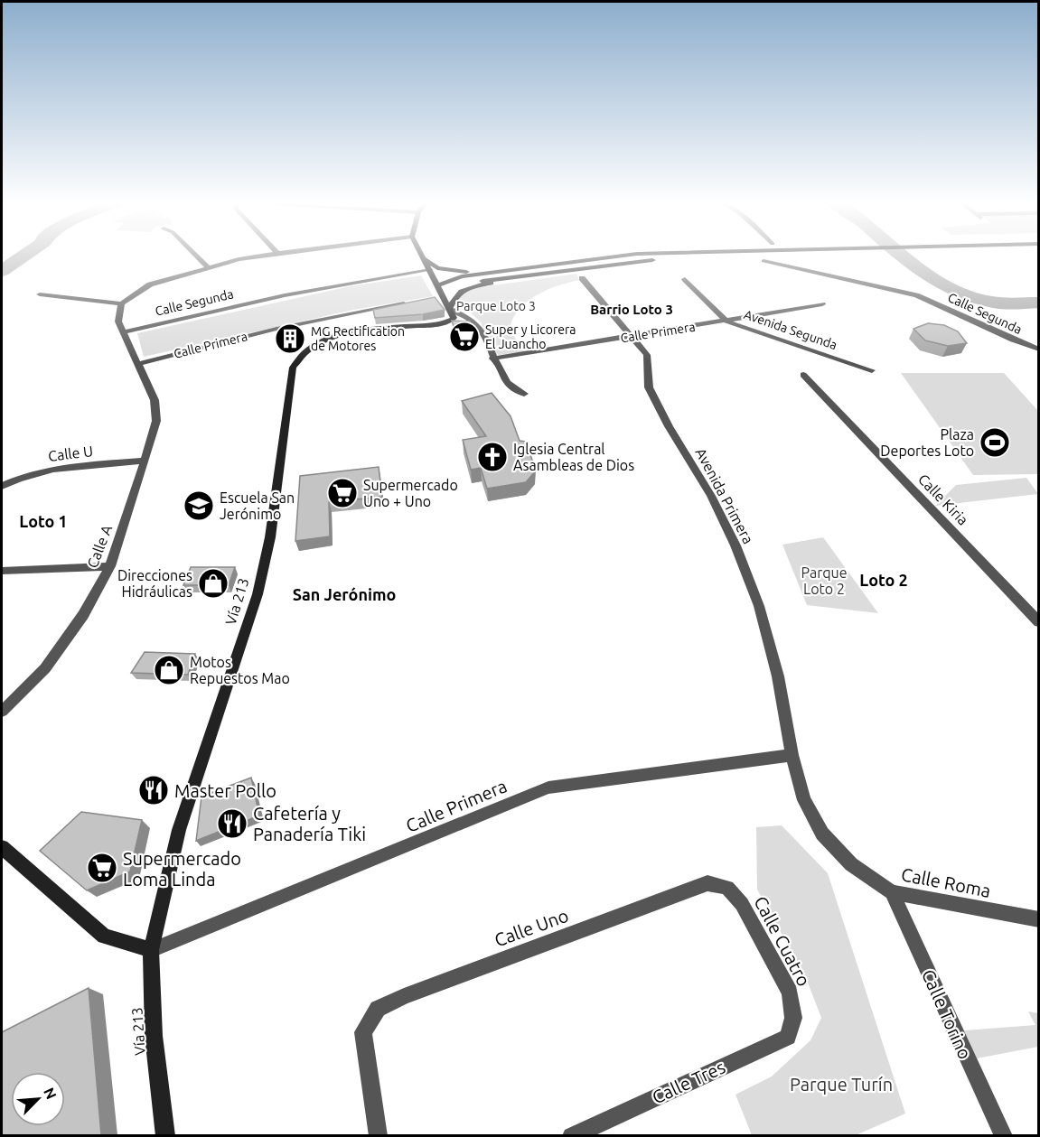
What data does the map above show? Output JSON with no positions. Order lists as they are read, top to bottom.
{
  "streets": {
    "main road": ["Vía 213"],
    "street": [
      "Calle Segunda",
      "Avenida Segunda",
      "Calle Primera",
      "Calle U",
      "Avenida Primera",
      "Calle Kiria",
      "Calle A",
      "Calle Roma",
      "Calle Uno",
      "Calle Cuatro",
      "Calle Torino",
      "Calle Tres"
    ]
  },
  "crossings": [
    ["Calle Segunda", "Calle A"],
    ["Avenida Segunda", "Calle Primera"],
    ["Calle Primera", "Avenida Primera"],
    ["Calle Primera", "Calle A"],
    ["Calle Primera", "Vía 213"],
    ["Calle Primera", "Calle Roma"],
    ["Calle U", "Calle A"],
    ["Avenida Primera", "Calle Roma"],
    ["Calle Roma", "Calle Torino"],
    ["Calle Uno", "Calle Cuatro"],
    ["Calle Cuatro", "Calle Tres"]
  ],
  "districts": [
    "Barrio Loto 3",
    "Loto 1",
    "Loto 2",
    "San Jerónimo"
  ],
  "parks": ["Parque Loto 3", "Parque Loto 2", "Parque Turín"],
  "places": {
    "supermarket": ["Super y Licorera El Juancho", "Supermercado Uno + Uno", "Supermercado Loma Linda"],
    "building": ["MG Rectification de Motores"],
    "sports": ["Plaza Deportes Loto"],
    "church": ["Iglesia Central Asambleas de Dios"],
    "school or university": ["Escuela San Jerónimo"],
    "shop": ["Direcciones Hidráulicas", "Motos Repuestos Mao"],
    "restaurant": ["Master Pollo", "Cafetería y Panadería Tiki"]
  },
  "north": "top right"
}
